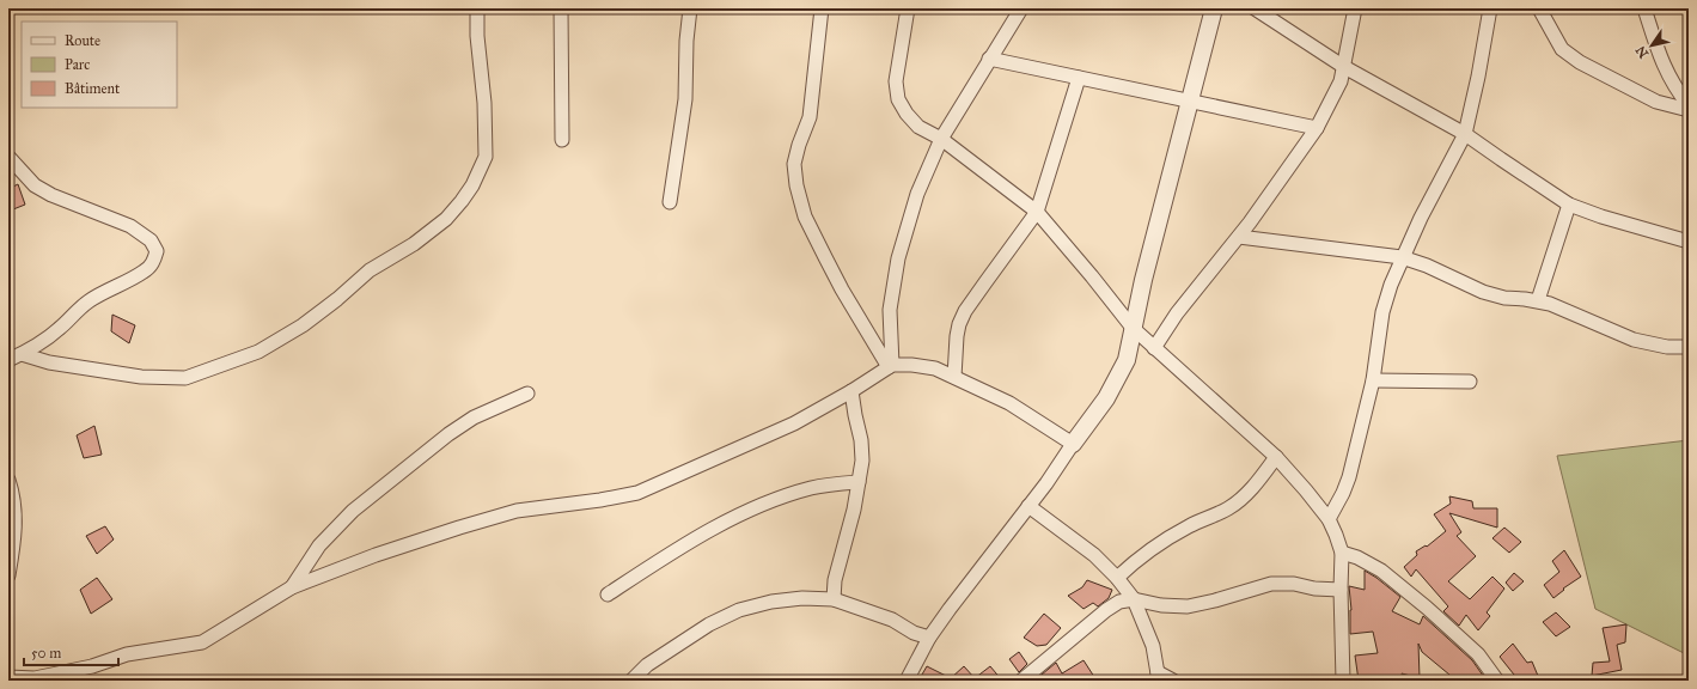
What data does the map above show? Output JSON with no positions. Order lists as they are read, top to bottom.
{
  "legend": ["Route", "Parc", "Bâtiment"],
  "scale_bar": "50 m",
  "north": "bottom left"
}
